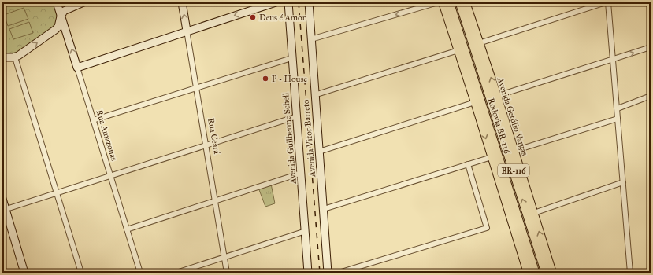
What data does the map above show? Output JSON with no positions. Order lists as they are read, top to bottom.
{
  "streets": {
    "highway": ["Rodovia BR-116", "BR-116"],
    "main road": [
      "Avenida Getúlio Vargas",
      "Rua Amazonas",
      "Rua Ceará",
      "Avenida Guilherme Schell",
      "Avenida Vitor Barreto"
    ]
  },
  "crossings": [
    ["Avenida Getúlio Vargas", "BR-116"],
    ["Rodovia BR-116", "BR-116"]
  ],
  "places": ["Deus é Amor", "P - House"]
}
